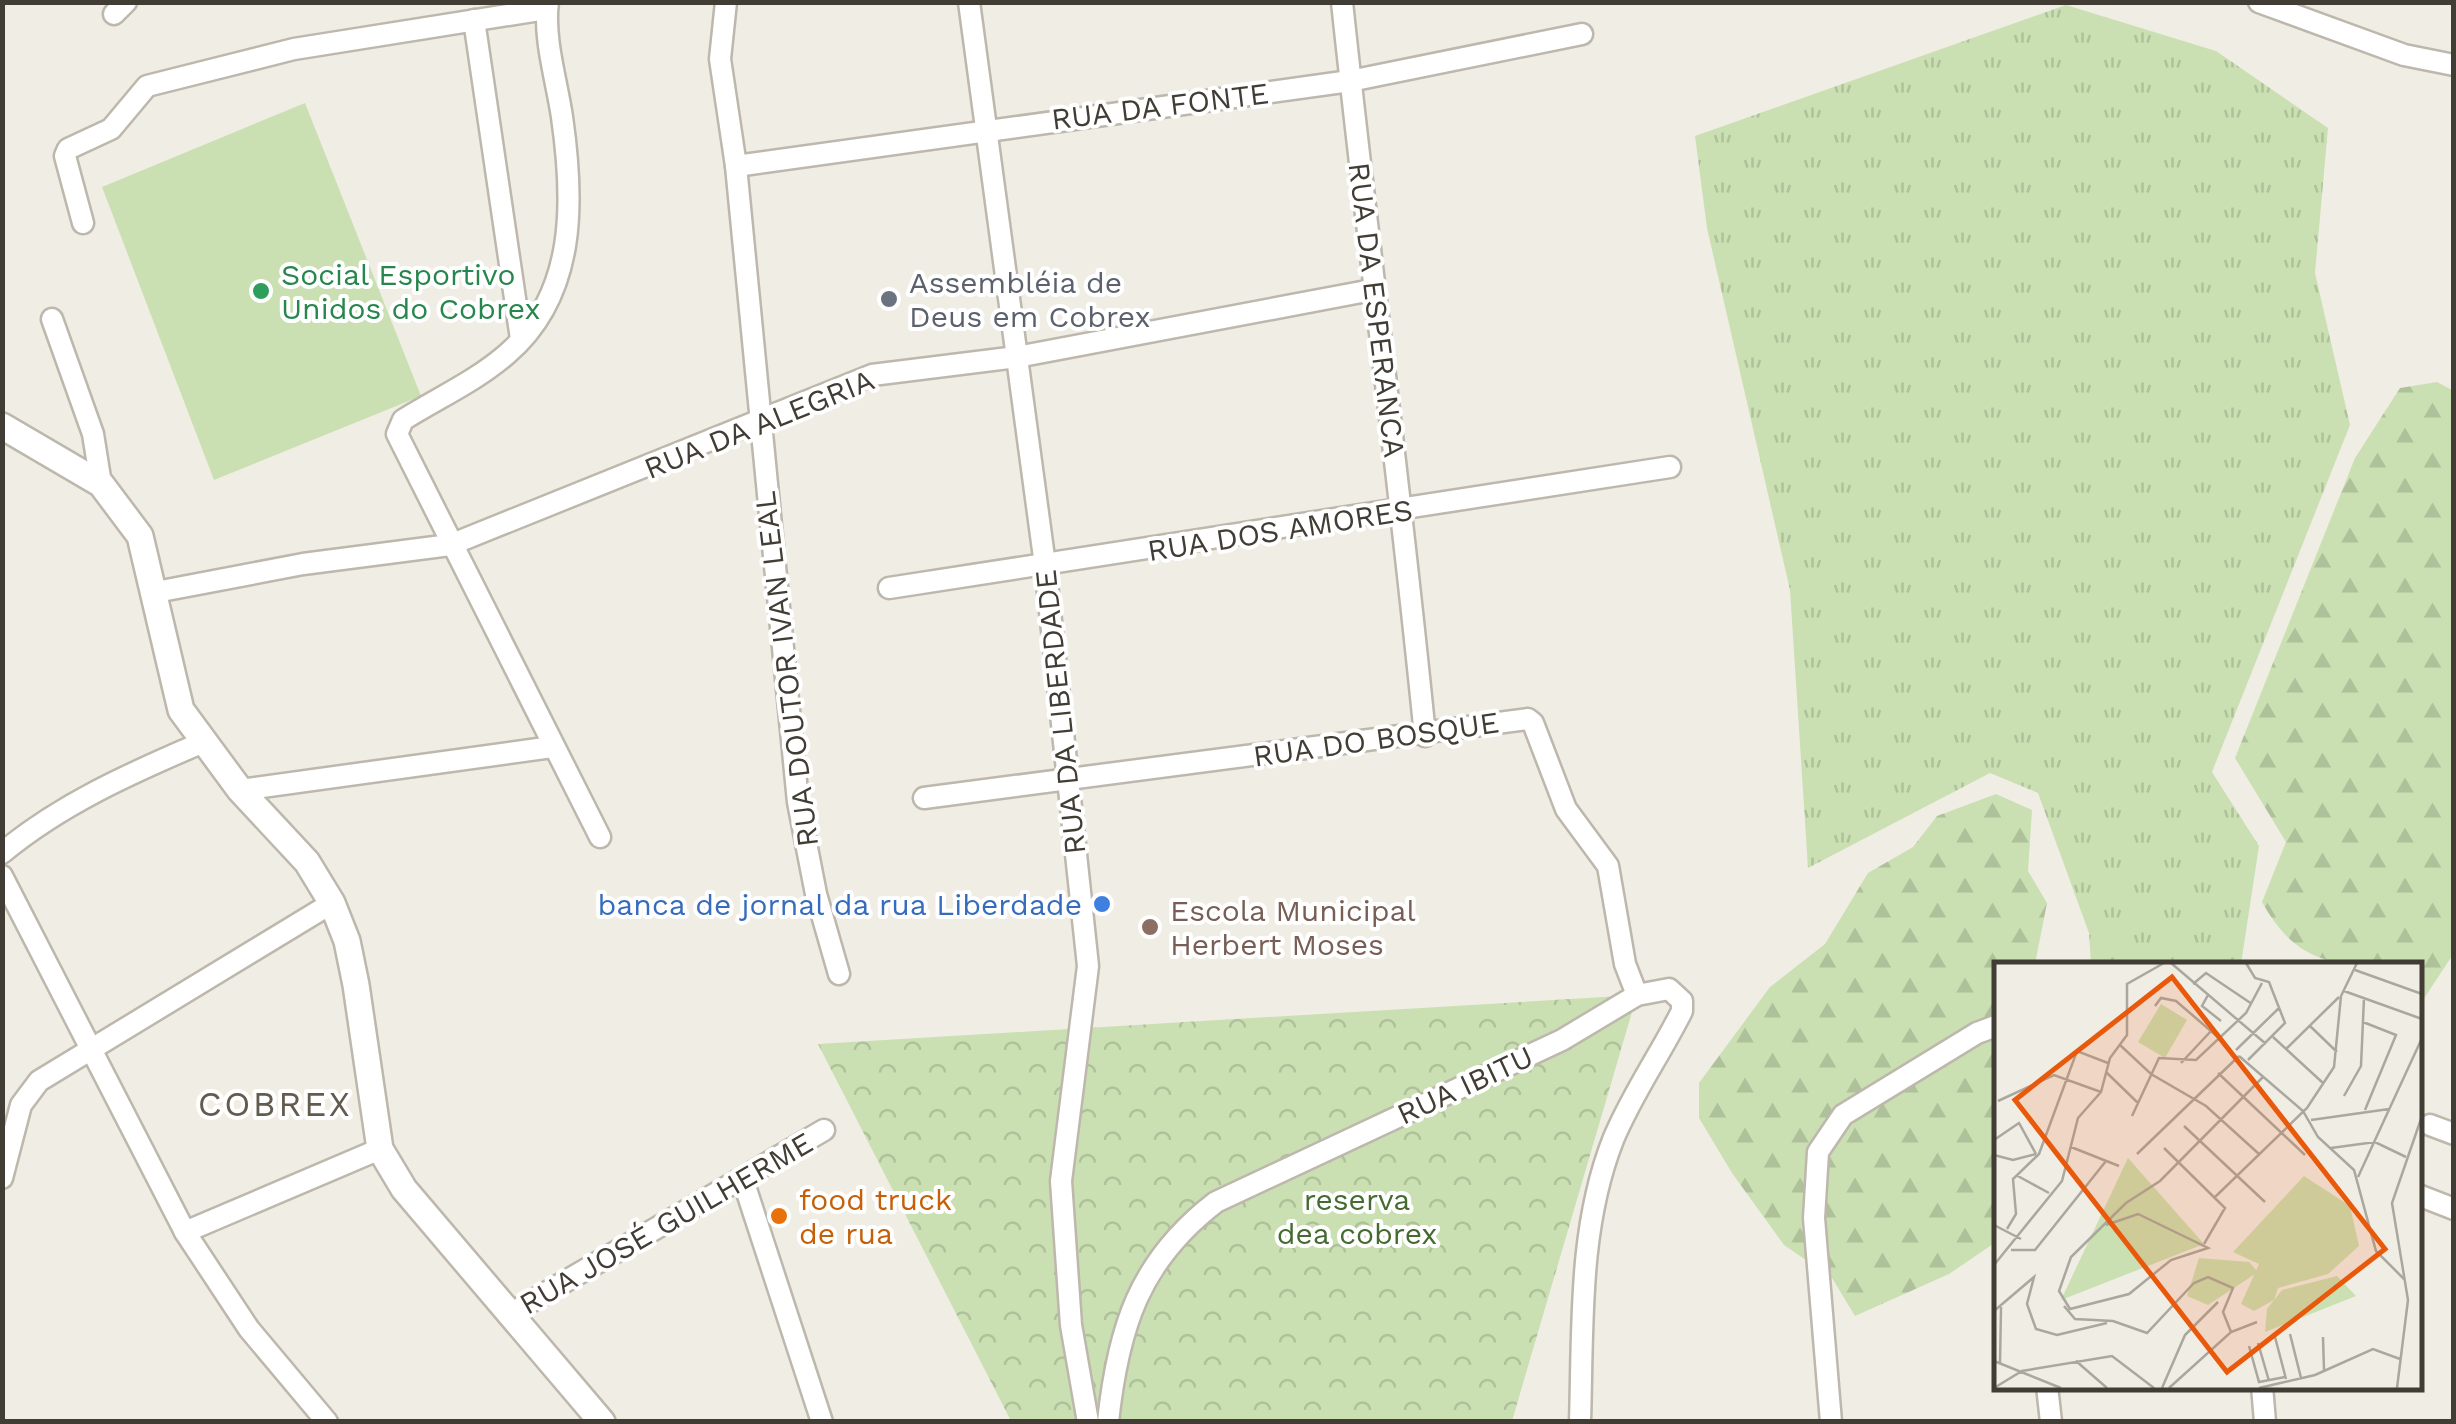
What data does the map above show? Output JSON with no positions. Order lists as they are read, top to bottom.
{
  "streets": {
    "street": [
      "RUA DA FONTE",
      "RUA DA ESPERANCA",
      "RUA DA ALEGRIA",
      "RUA DOS AMORES",
      "RUA DOUTOR IVAN LEAL",
      "RUA DA LIBERDADE",
      "RUA DO BOSQUE",
      "RUA IBITU",
      "RUA JOSÉ GUILHERME"
    ]
  },
  "crossings": [
    ["RUA DA FONTE", "RUA DA ESPERANCA"],
    ["RUA DA FONTE", "RUA DOUTOR IVAN LEAL"],
    ["RUA DA FONTE", "RUA DA LIBERDADE"],
    ["RUA DA ESPERANCA", "RUA DA ALEGRIA"],
    ["RUA DA ESPERANCA", "RUA DOS AMORES"],
    ["RUA DA ESPERANCA", "RUA DO BOSQUE"],
    ["RUA DA ALEGRIA", "RUA DOUTOR IVAN LEAL"],
    ["RUA DA ALEGRIA", "RUA DA LIBERDADE"],
    ["RUA DOS AMORES", "RUA DA LIBERDADE"],
    ["RUA DA LIBERDADE", "RUA DO BOSQUE"],
    ["RUA DO BOSQUE", "RUA IBITU"]
  ],
  "districts": ["COBREX"],
  "parks": ["reserva dea cobrex"],
  "places": [
    "Social Esportivo Unidos do Cobrex",
    "Assembléia de Deus em Cobrex",
    "banca de jornal da rua Liberdade",
    "Escola Municipal Herbert Moses",
    "food truck de rua"
  ]
}
